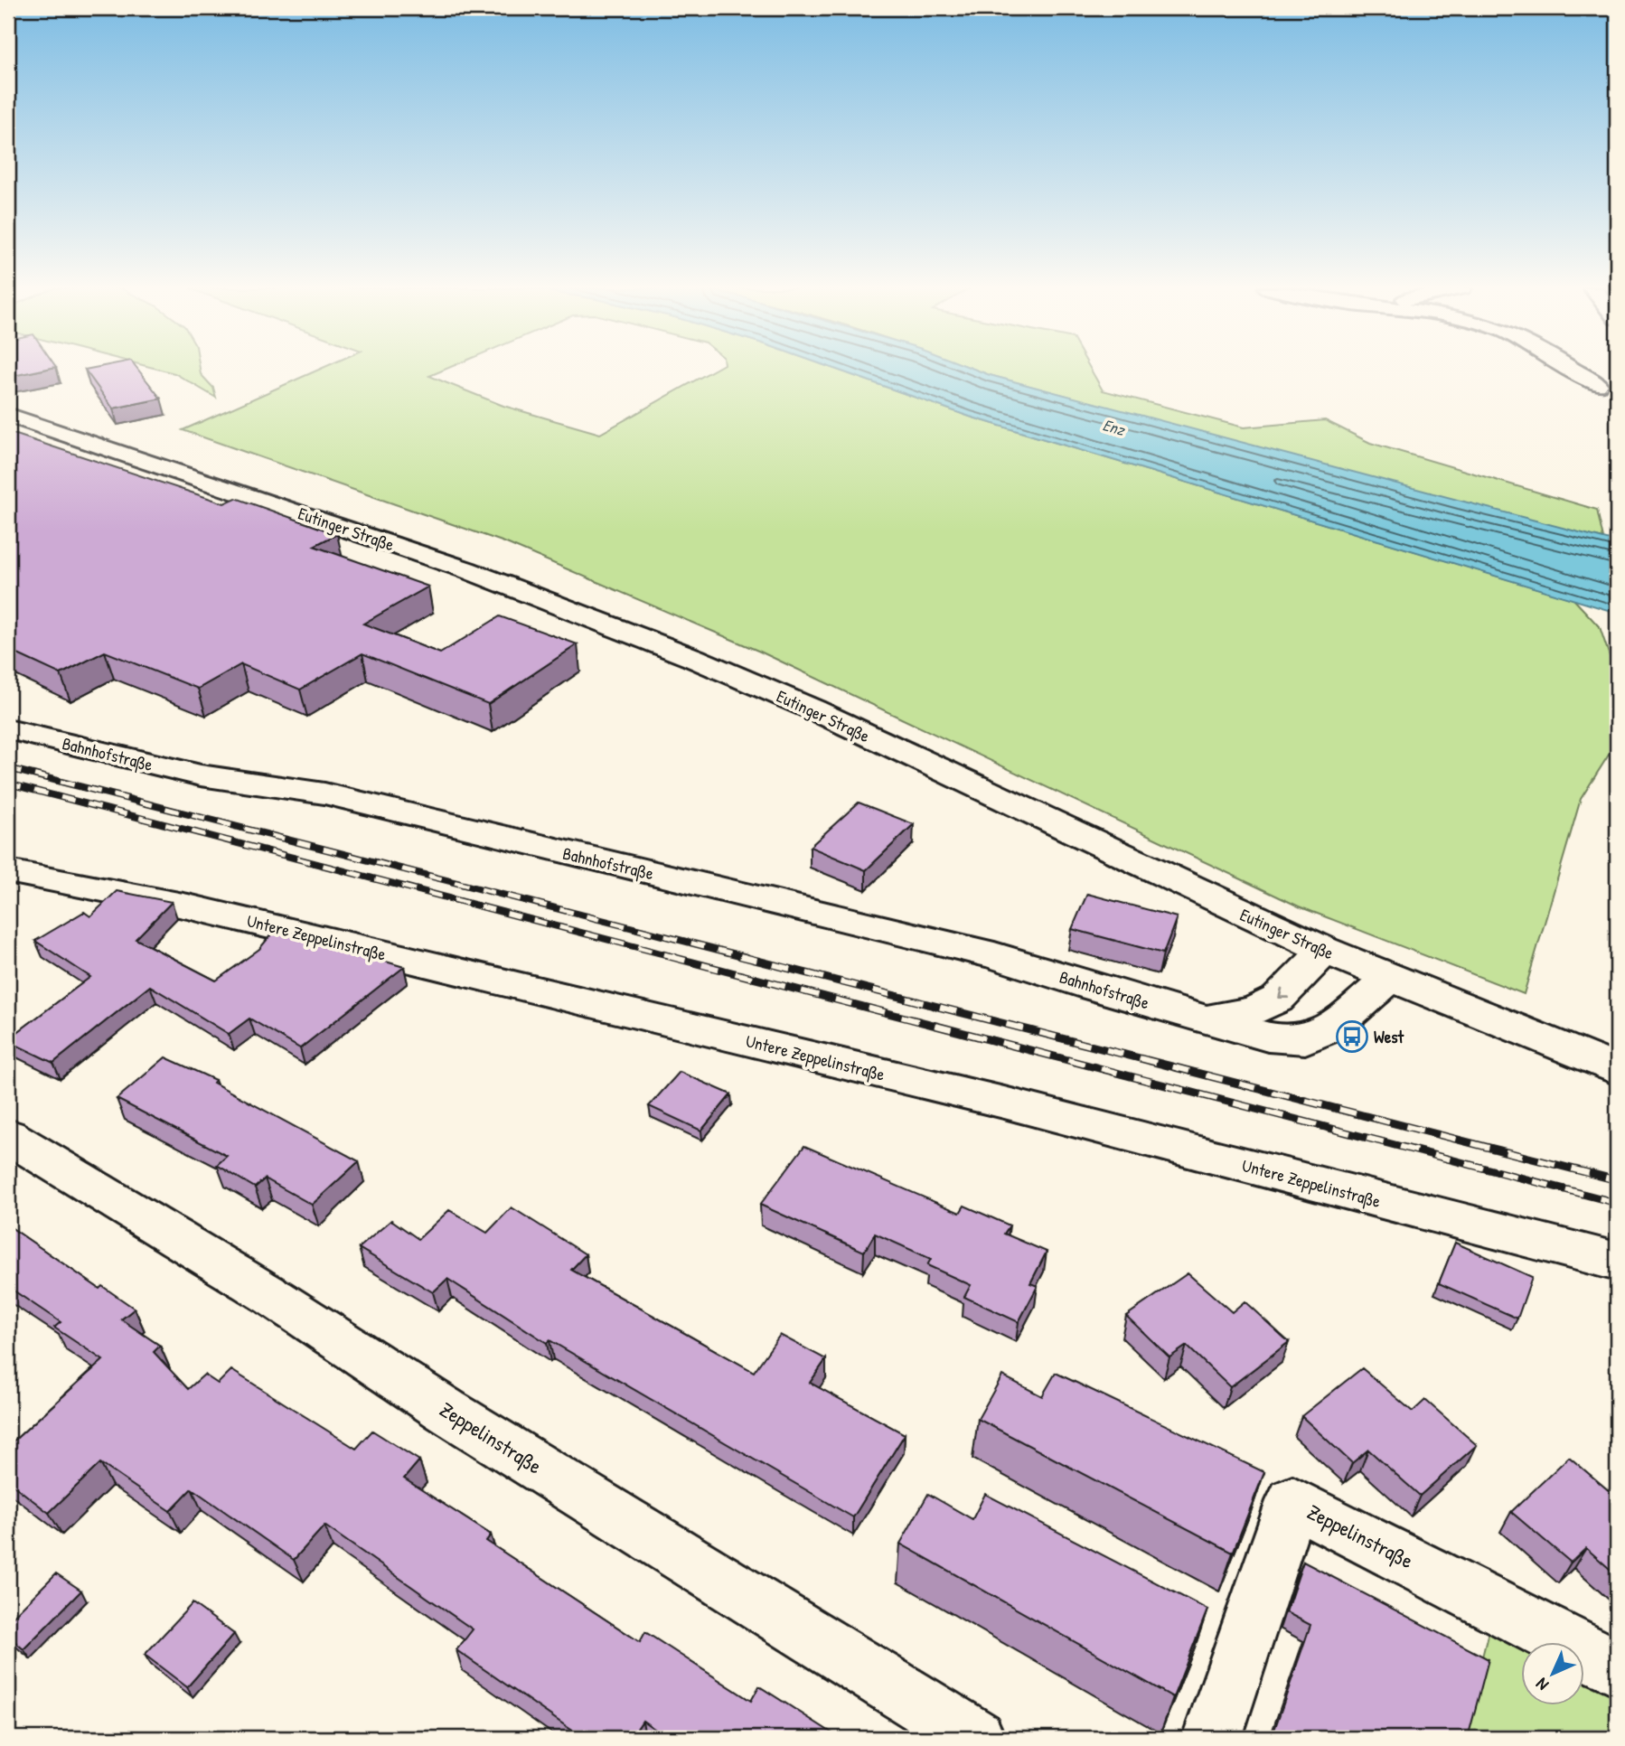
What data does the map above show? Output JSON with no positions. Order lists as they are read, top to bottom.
{
  "streets": {
    "main road": [
      "Eutinger Straße",
      "Bahnhofstraße",
      "Untere Zeppelinstraße",
      "Zeppelinstraße"
    ]
  },
  "crossings": [
    ["Eutinger Straße", "Bahnhofstraße"]
  ],
  "water": ["Enz"],
  "places": {
    "bus stop": ["West"]
  },
  "north": "bottom left"
}
